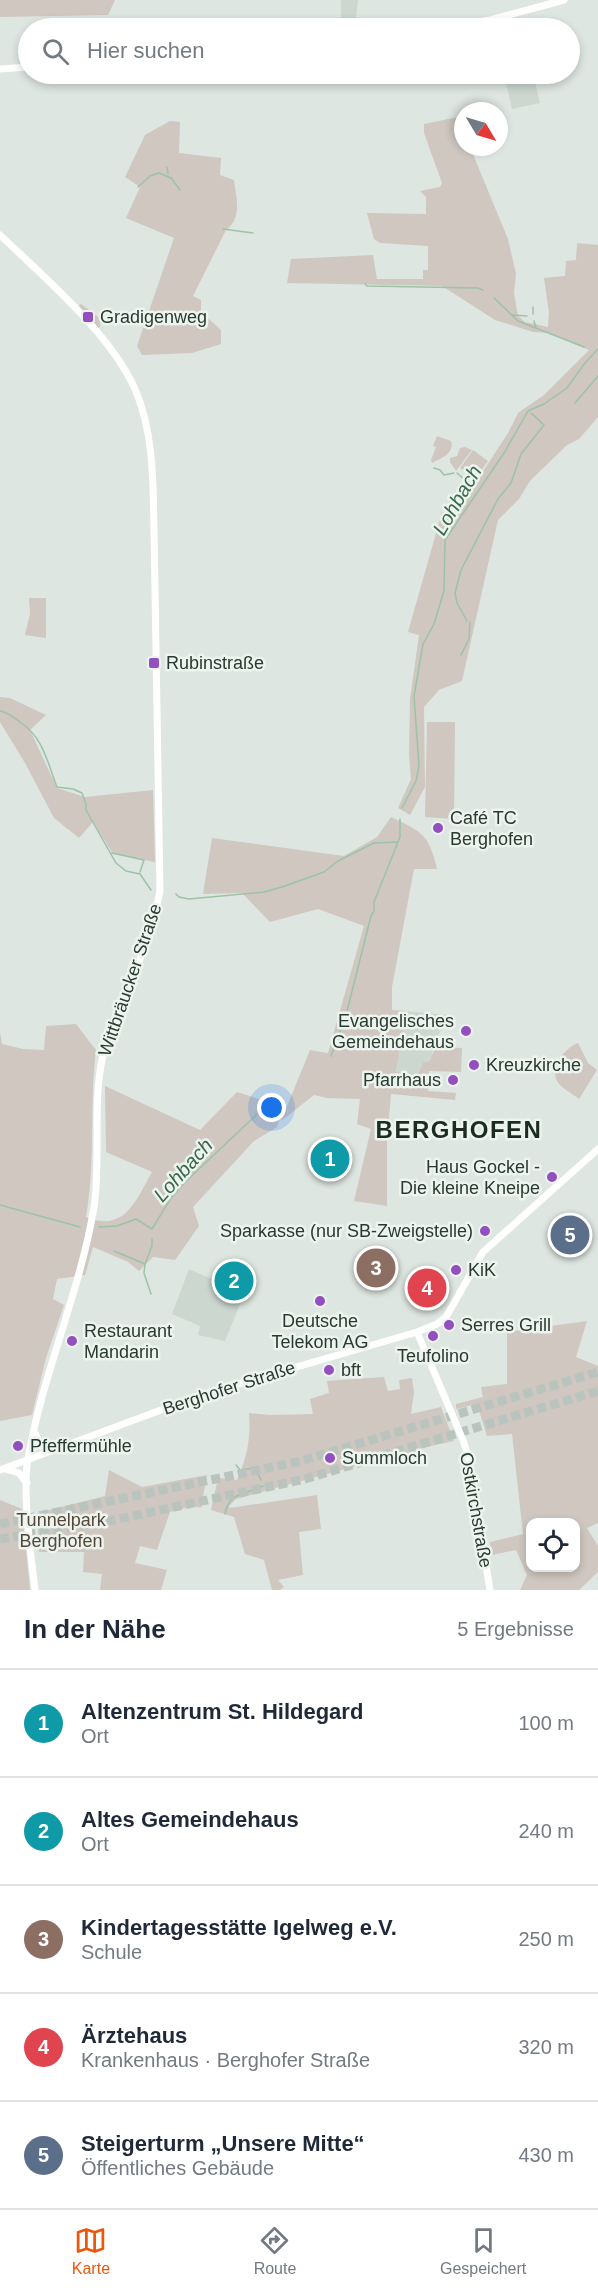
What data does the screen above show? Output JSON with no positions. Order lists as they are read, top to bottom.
{
  "streets": {
    "main road": ["Wittbräucker Straße", "Berghofer Straße", "Ostkirchstraße"]
  },
  "crossings": [
    ["Wittbräucker Straße", "Berghofer Straße"],
    ["Berghofer Straße", "Ostkirchstraße"]
  ],
  "districts": ["BERGHOFEN"],
  "water": ["Lohbach"],
  "parks": ["Tunnelpark Berghofen"],
  "places": {
    "transit": ["Gradigenweg", "Rubinstraße"],
    "other": [
      "Café TC Berghofen",
      "Evangelisches Gemeindehaus",
      "Kreuzkirche",
      "Pfarrhaus",
      "Haus Gockel - Die kleine Kneipe",
      "Sparkasse (nur SB-Zweigstelle)",
      "KiK",
      "Deutsche Telekom AG",
      "Serres Grill",
      "Teufolino",
      "Restaurant Mandarin",
      "bft",
      "Pfeffermühle",
      "Summloch"
    ]
  },
  "north": "bottom right",
  "page": {
    "search": "Hier suchen",
    "pins": [
      "1",
      "5",
      "3",
      "2",
      "4"
    ],
    "heading": ["In der Nähe", "5 Ergebnisse"],
    "list": [
      {
        "mark": "1",
        "name": "Altenzentrum St. Hildegard",
        "note": "Ort",
        "value": "100 m"
      },
      {
        "mark": "2",
        "name": "Altes Gemeindehaus",
        "note": "Ort",
        "value": "240 m"
      },
      {
        "mark": "3",
        "name": "Kindertagesstätte Igelweg e.V.",
        "note": "Schule",
        "value": "250 m"
      },
      {
        "mark": "4",
        "name": "Ärztehaus",
        "note": "Krankenhaus · Berghofer Straße",
        "value": "320 m"
      },
      {
        "mark": "5",
        "name": "Steigerturm „Unsere Mitte“",
        "note": "Öffentliches Gebäude",
        "value": "430 m"
      }
    ],
    "nav": ["Karte", "Route", "Gespeichert"]
  }
}
